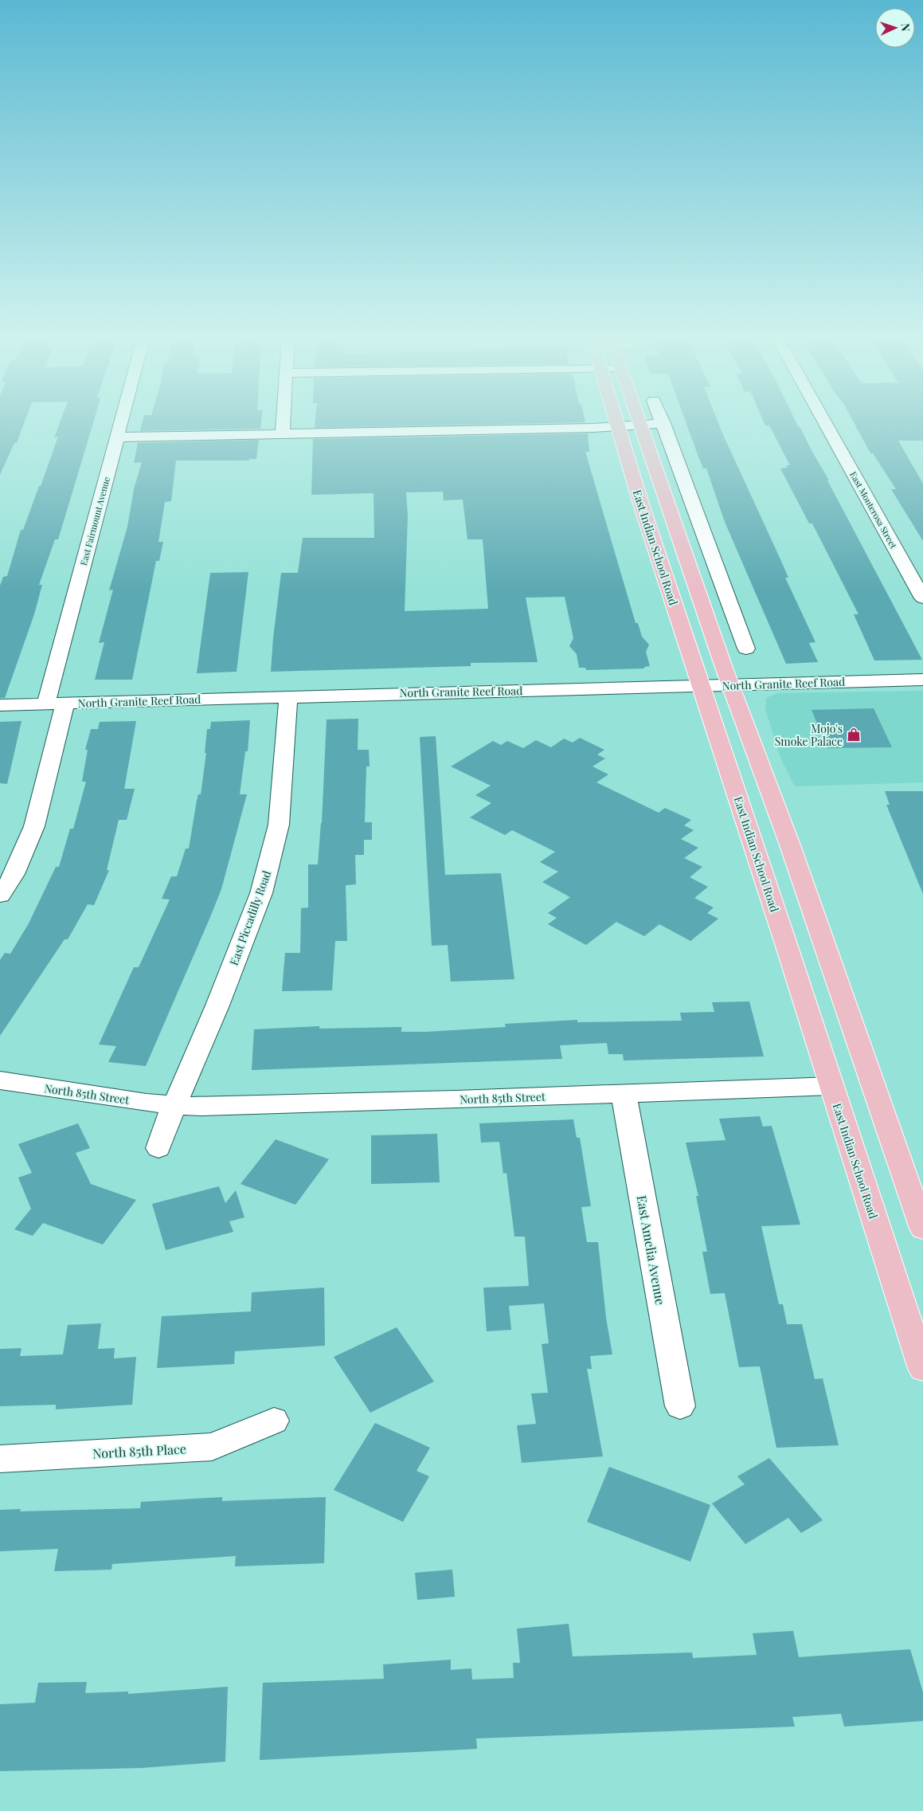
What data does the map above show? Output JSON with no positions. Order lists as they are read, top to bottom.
{
  "streets": {
    "main road": ["East Indian School Road"],
    "street": [
      "East Monterosa Street",
      "East Fairmount Avenue",
      "North Granite Reef Road",
      "East Piccadilly Road",
      "North 85th Street",
      "East Amelia Avenue",
      "North 85th Place"
    ]
  },
  "crossings": [
    ["East Fairmount Avenue", "North Granite Reef Road"],
    ["East Indian School Road", "North Granite Reef Road"],
    ["East Indian School Road", "North 85th Street"],
    ["North Granite Reef Road", "East Piccadilly Road"],
    ["East Piccadilly Road", "North 85th Street"],
    ["North 85th Street", "East Amelia Avenue"]
  ],
  "places": {
    "shop": ["Mojo's Smoke Palace"]
  },
  "north": "right"
}
